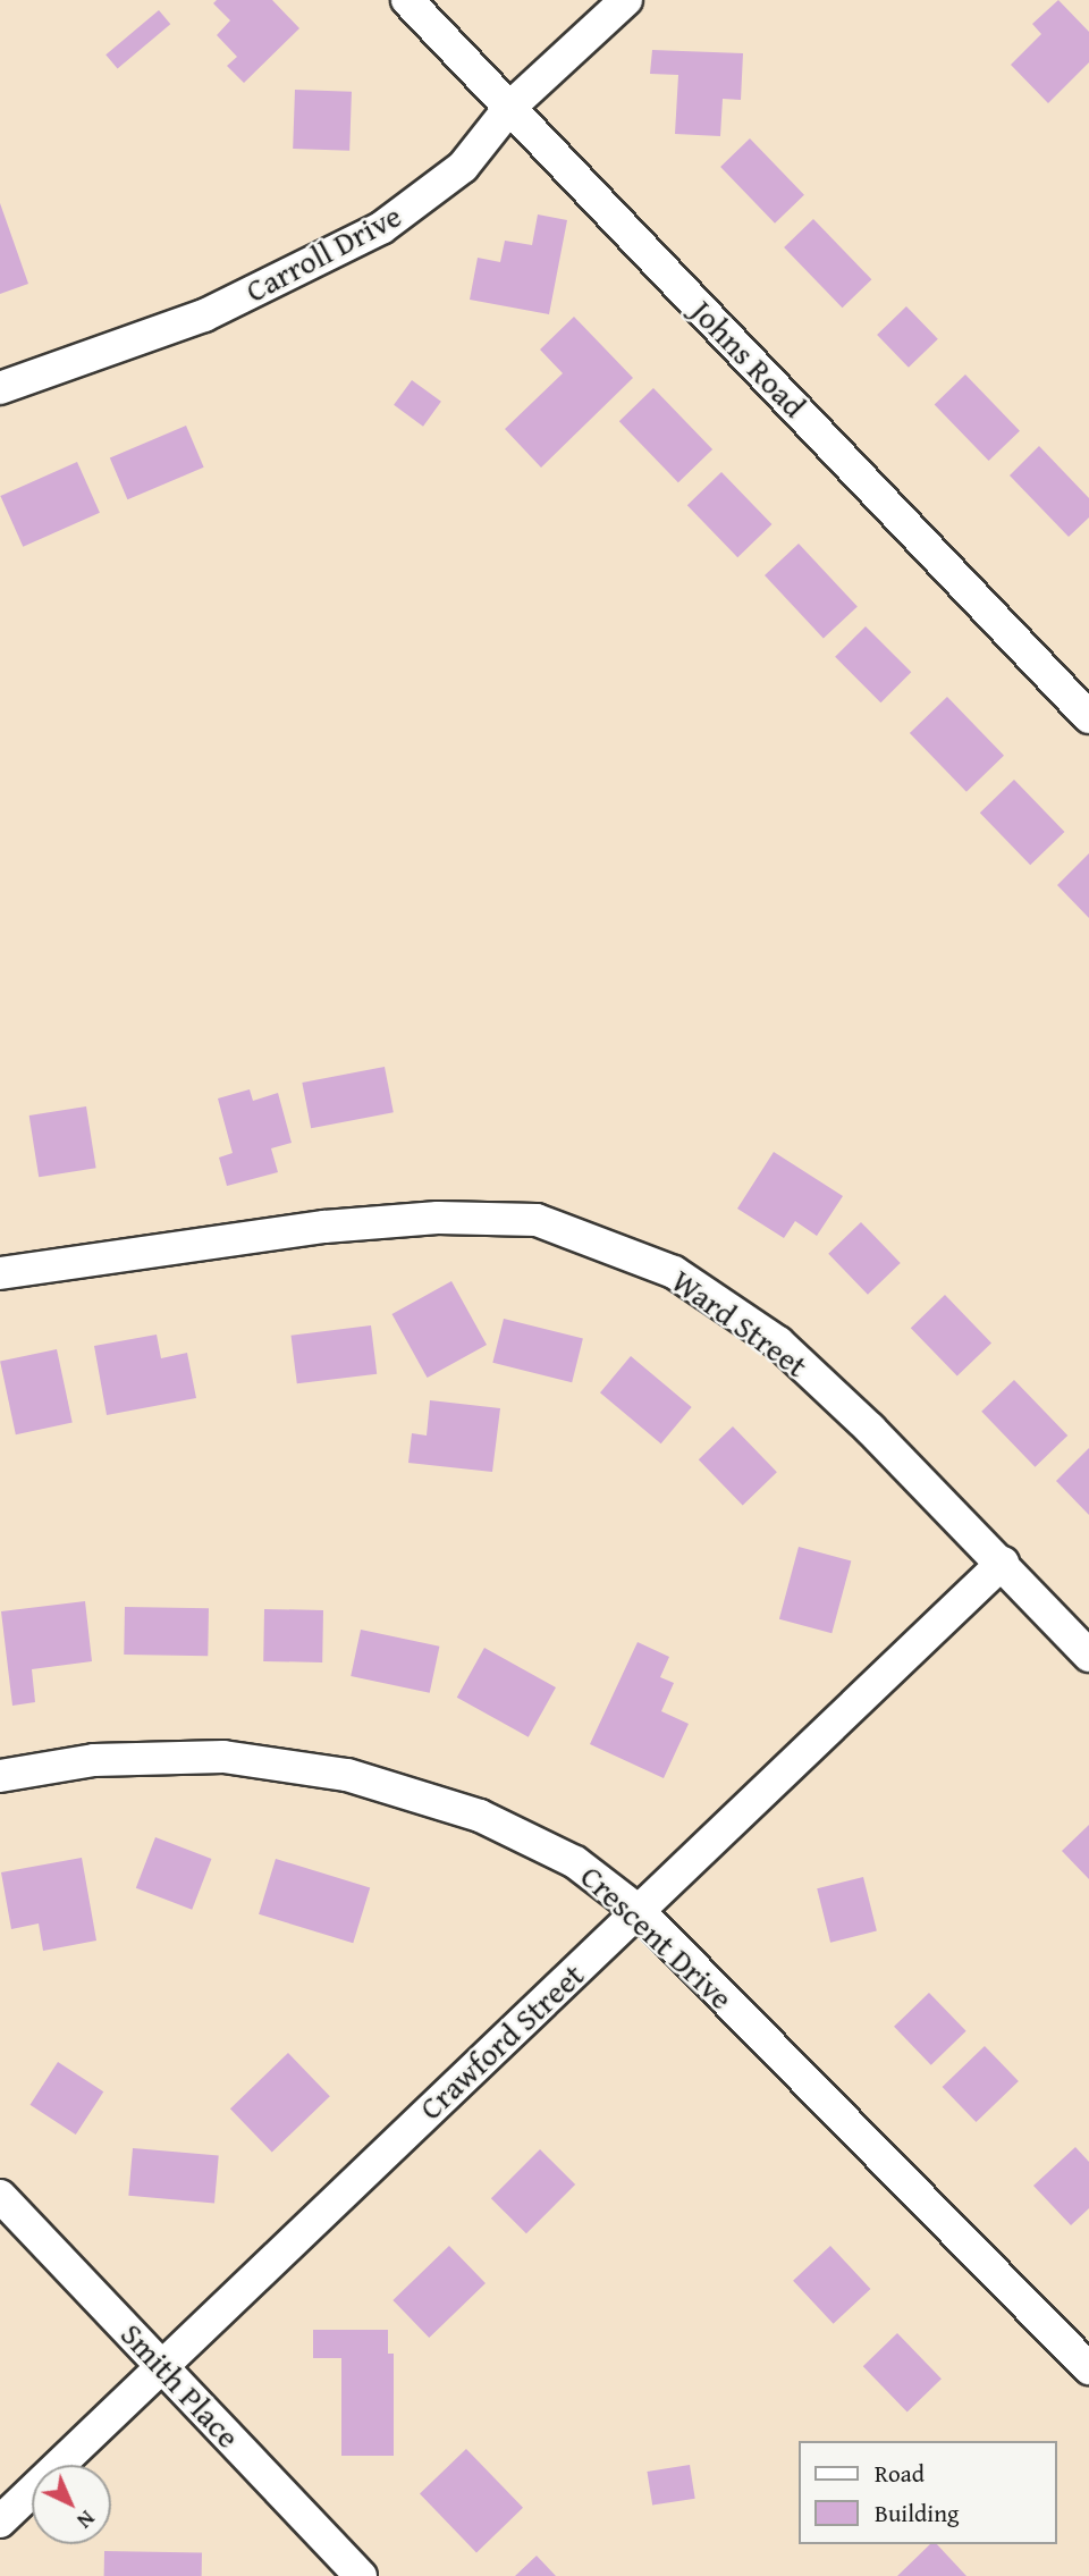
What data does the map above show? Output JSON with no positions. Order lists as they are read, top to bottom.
{
  "streets": {
    "street": [
      "Carroll Drive",
      "Johns Road",
      "Ward Street",
      "Crescent Drive",
      "Crawford Street",
      "Smith Place"
    ]
  },
  "crossings": [
    ["Carroll Drive", "Johns Road"],
    ["Ward Street", "Crawford Street"],
    ["Crescent Drive", "Crawford Street"],
    ["Crawford Street", "Smith Place"]
  ],
  "legend": ["Road", "Building"],
  "north": "bottom right"
}
